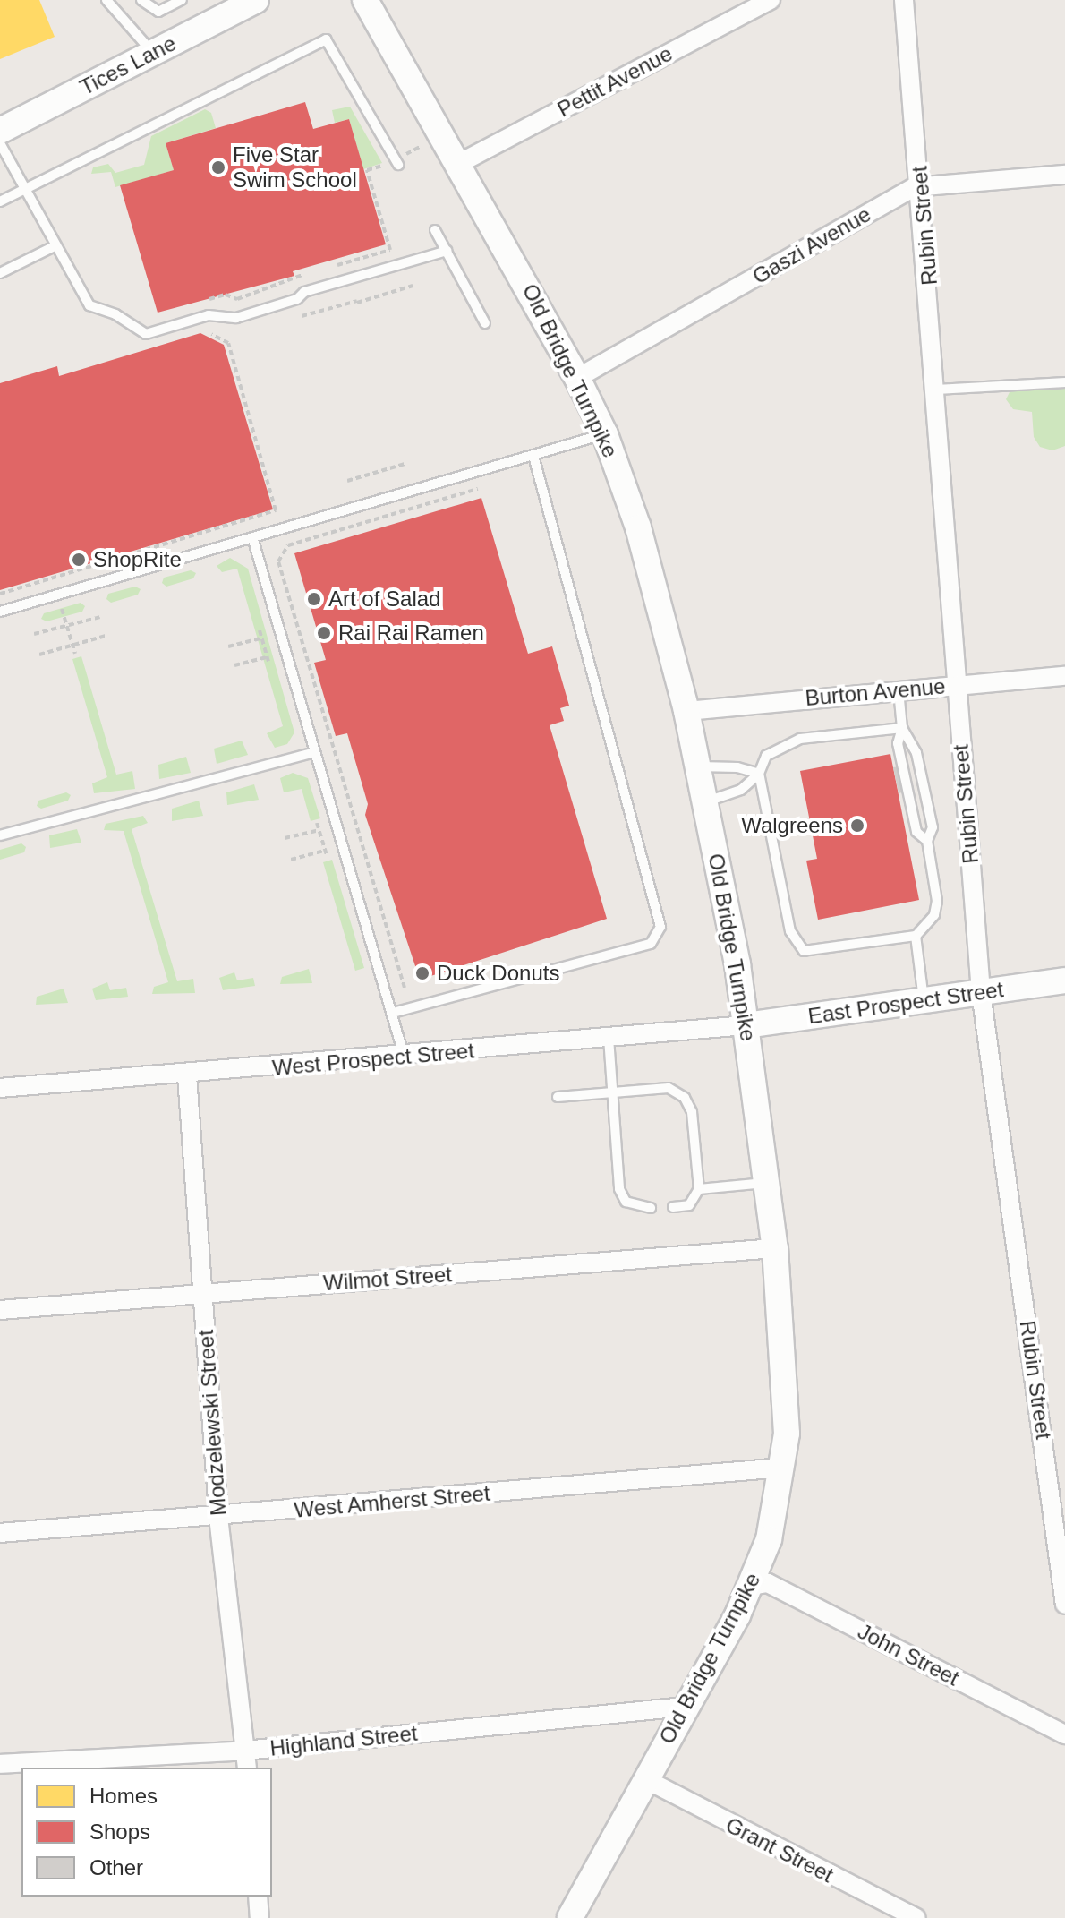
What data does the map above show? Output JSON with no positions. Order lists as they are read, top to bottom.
{
  "streets": {
    "street": [
      "Tices Lane",
      "Pettit Avenue",
      "Rubin Street",
      "Gaszi Avenue",
      "Old Bridge Turnpike",
      "Burton Avenue",
      "East Prospect Street",
      "West Prospect Street",
      "Wilmot Street",
      "Modzelewski Street",
      "West Amherst Street",
      "John Street",
      "Highland Street",
      "Grant Street"
    ]
  },
  "crossings": [
    ["Pettit Avenue", "Old Bridge Turnpike"],
    ["Rubin Street", "Gaszi Avenue"],
    ["Rubin Street", "Burton Avenue"],
    ["Rubin Street", "East Prospect Street"],
    ["Gaszi Avenue", "Old Bridge Turnpike"],
    ["Old Bridge Turnpike", "Burton Avenue"],
    ["Old Bridge Turnpike", "East Prospect Street"],
    ["Old Bridge Turnpike", "West Prospect Street"],
    ["Old Bridge Turnpike", "Wilmot Street"],
    ["Old Bridge Turnpike", "West Amherst Street"],
    ["Old Bridge Turnpike", "John Street"],
    ["Old Bridge Turnpike", "Highland Street"],
    ["Old Bridge Turnpike", "Grant Street"],
    ["East Prospect Street", "West Prospect Street"],
    ["West Prospect Street", "Modzelewski Street"],
    ["Wilmot Street", "Modzelewski Street"],
    ["Modzelewski Street", "West Amherst Street"],
    ["Modzelewski Street", "Highland Street"]
  ],
  "places": [
    "Five Star Swim School",
    "ShopRite",
    "Art of Salad",
    "Rai Rai Ramen",
    "Walgreens",
    "Duck Donuts"
  ],
  "legend": ["Homes", "Shops", "Other"]
}
